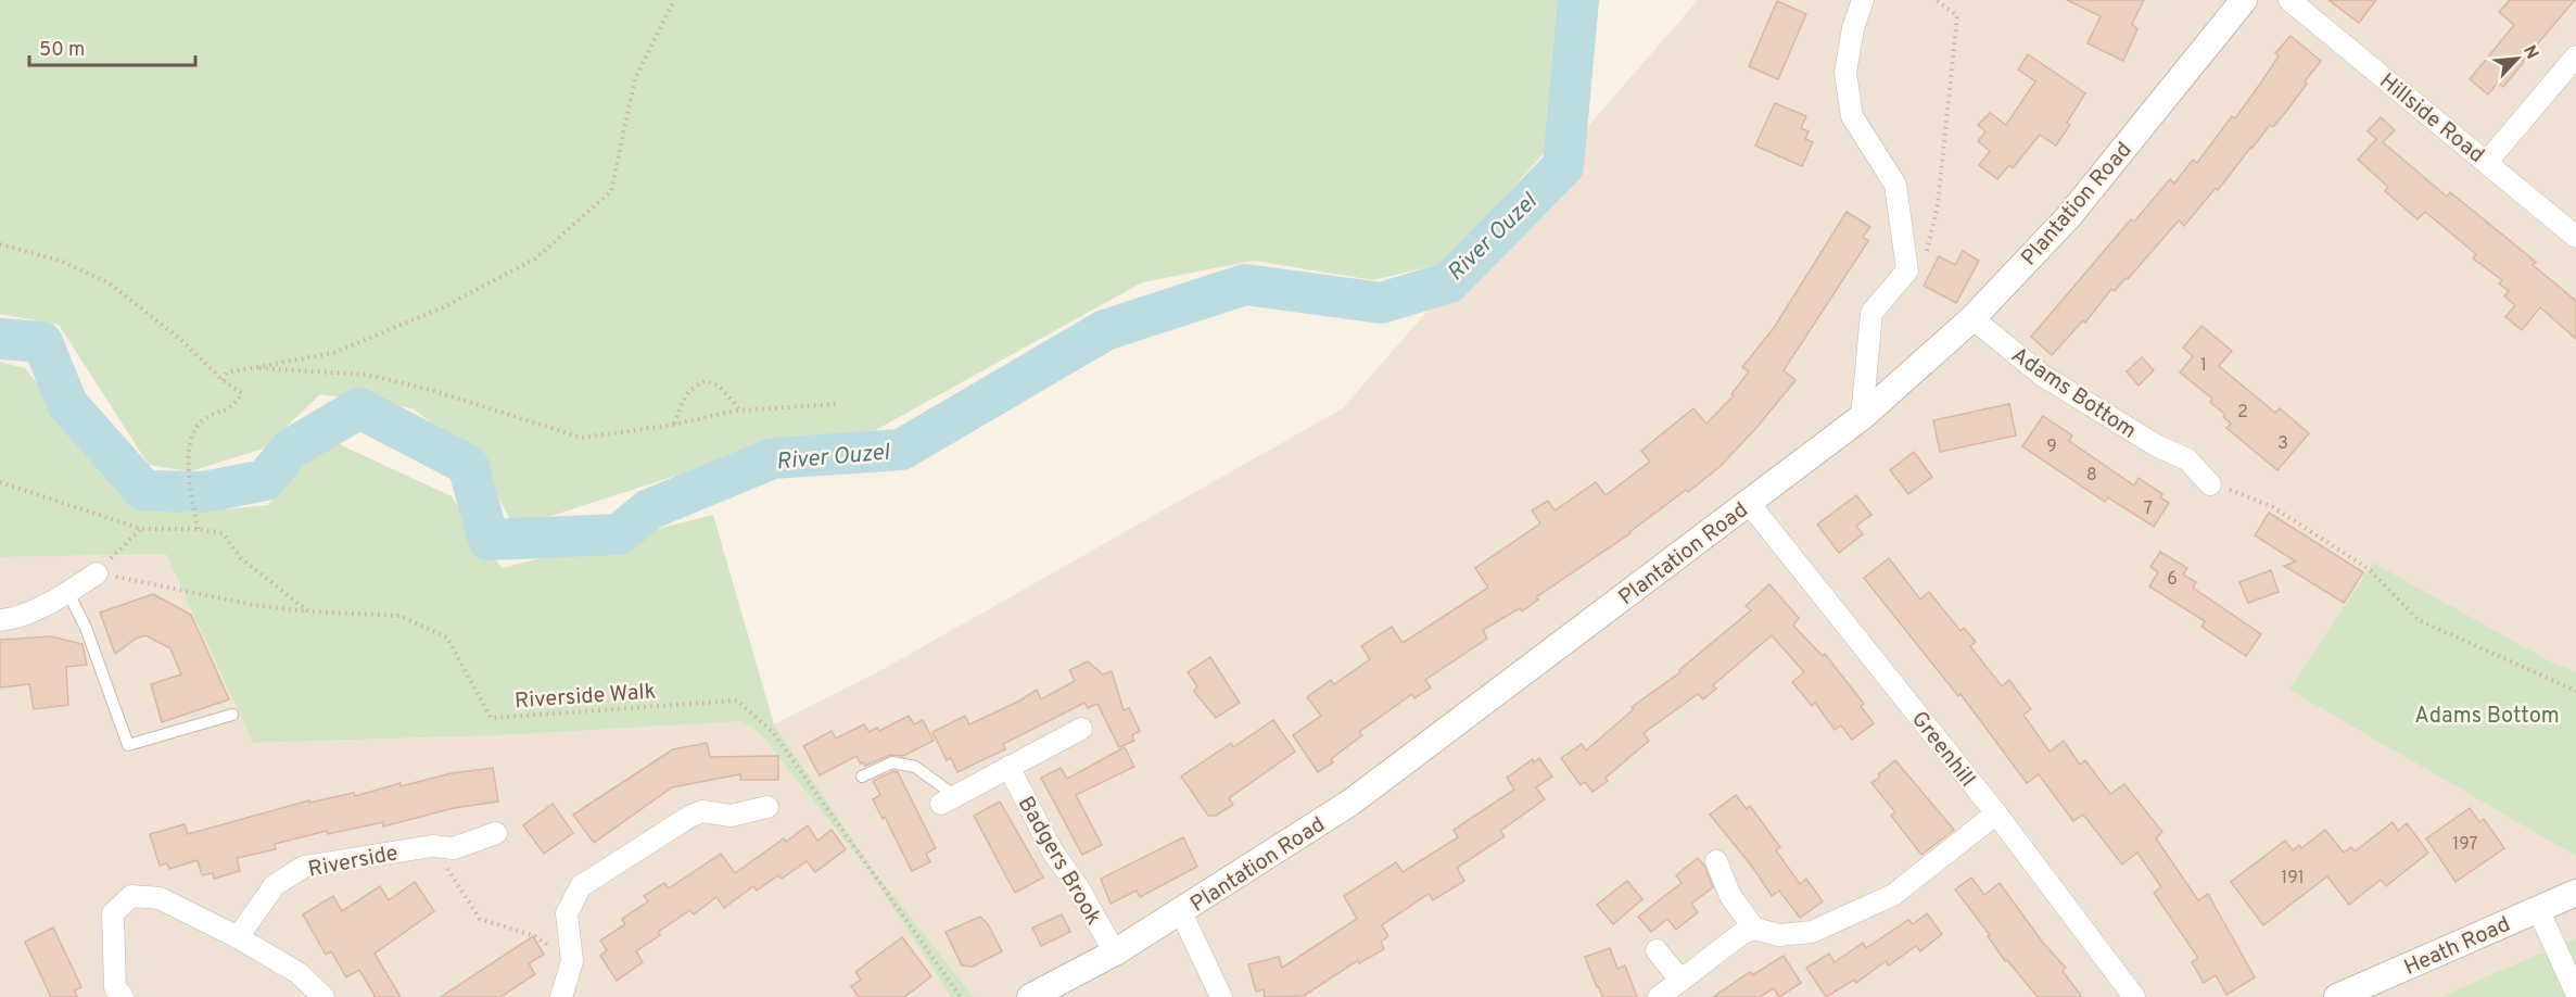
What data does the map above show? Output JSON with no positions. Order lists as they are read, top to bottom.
{
  "streets": {
    "street": [
      "Hillside Road",
      "Plantation Road",
      "Adams Bottom",
      "Greenhill",
      "Riverside",
      "Badgers Brook",
      "Heath Road"
    ],
    "path": ["Riverside Walk"]
  },
  "crossings": [
    ["Plantation Road", "Adams Bottom"],
    ["Plantation Road", "Greenhill"],
    ["Plantation Road", "Badgers Brook"]
  ],
  "water": ["River Ouzel"],
  "parks": ["Adams Bottom"],
  "house_numbers": [
    "1",
    "2",
    "3",
    "9",
    "8",
    "7",
    "6",
    "197",
    "191"
  ],
  "scale_bar": "50 m",
  "north": "top right"
}
